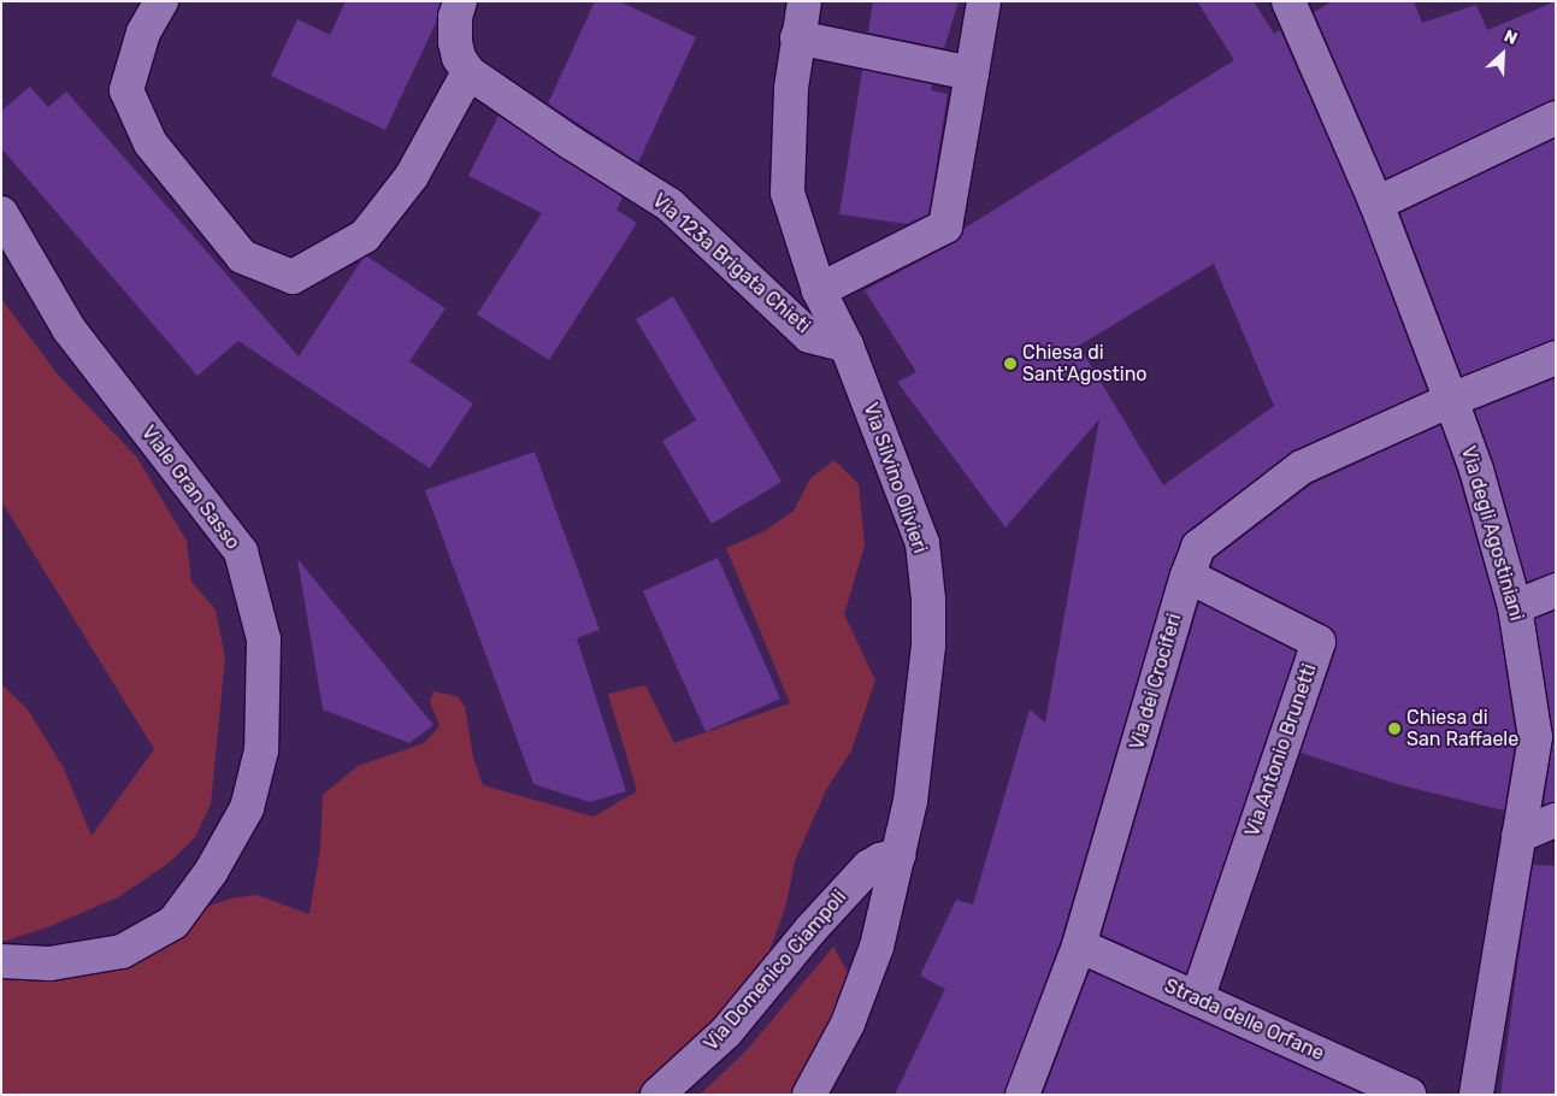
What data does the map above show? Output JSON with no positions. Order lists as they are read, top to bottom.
{
  "streets": {
    "street": [
      "Via 123a Brigata Chieti",
      "Via Silvino Olivieri",
      "Viale Gran Sasso",
      "Via degli Agostiniani",
      "Via dei Crociferi",
      "Via Antonio Brunetti",
      "Via Domenico Ciampoli",
      "Strada delle Orfane"
    ]
  },
  "crossings": [
    ["Via 123a Brigata Chieti", "Via Silvino Olivieri"],
    ["Via Silvino Olivieri", "Via Domenico Ciampoli"],
    ["Via degli Agostiniani", "Via dei Crociferi"],
    ["Via dei Crociferi", "Via Antonio Brunetti"],
    ["Via dei Crociferi", "Strada delle Orfane"],
    ["Via Antonio Brunetti", "Strada delle Orfane"]
  ],
  "places": ["Chiesa di Sant'Agostino", "Chiesa di San Raffaele"],
  "north": "top right"
}
